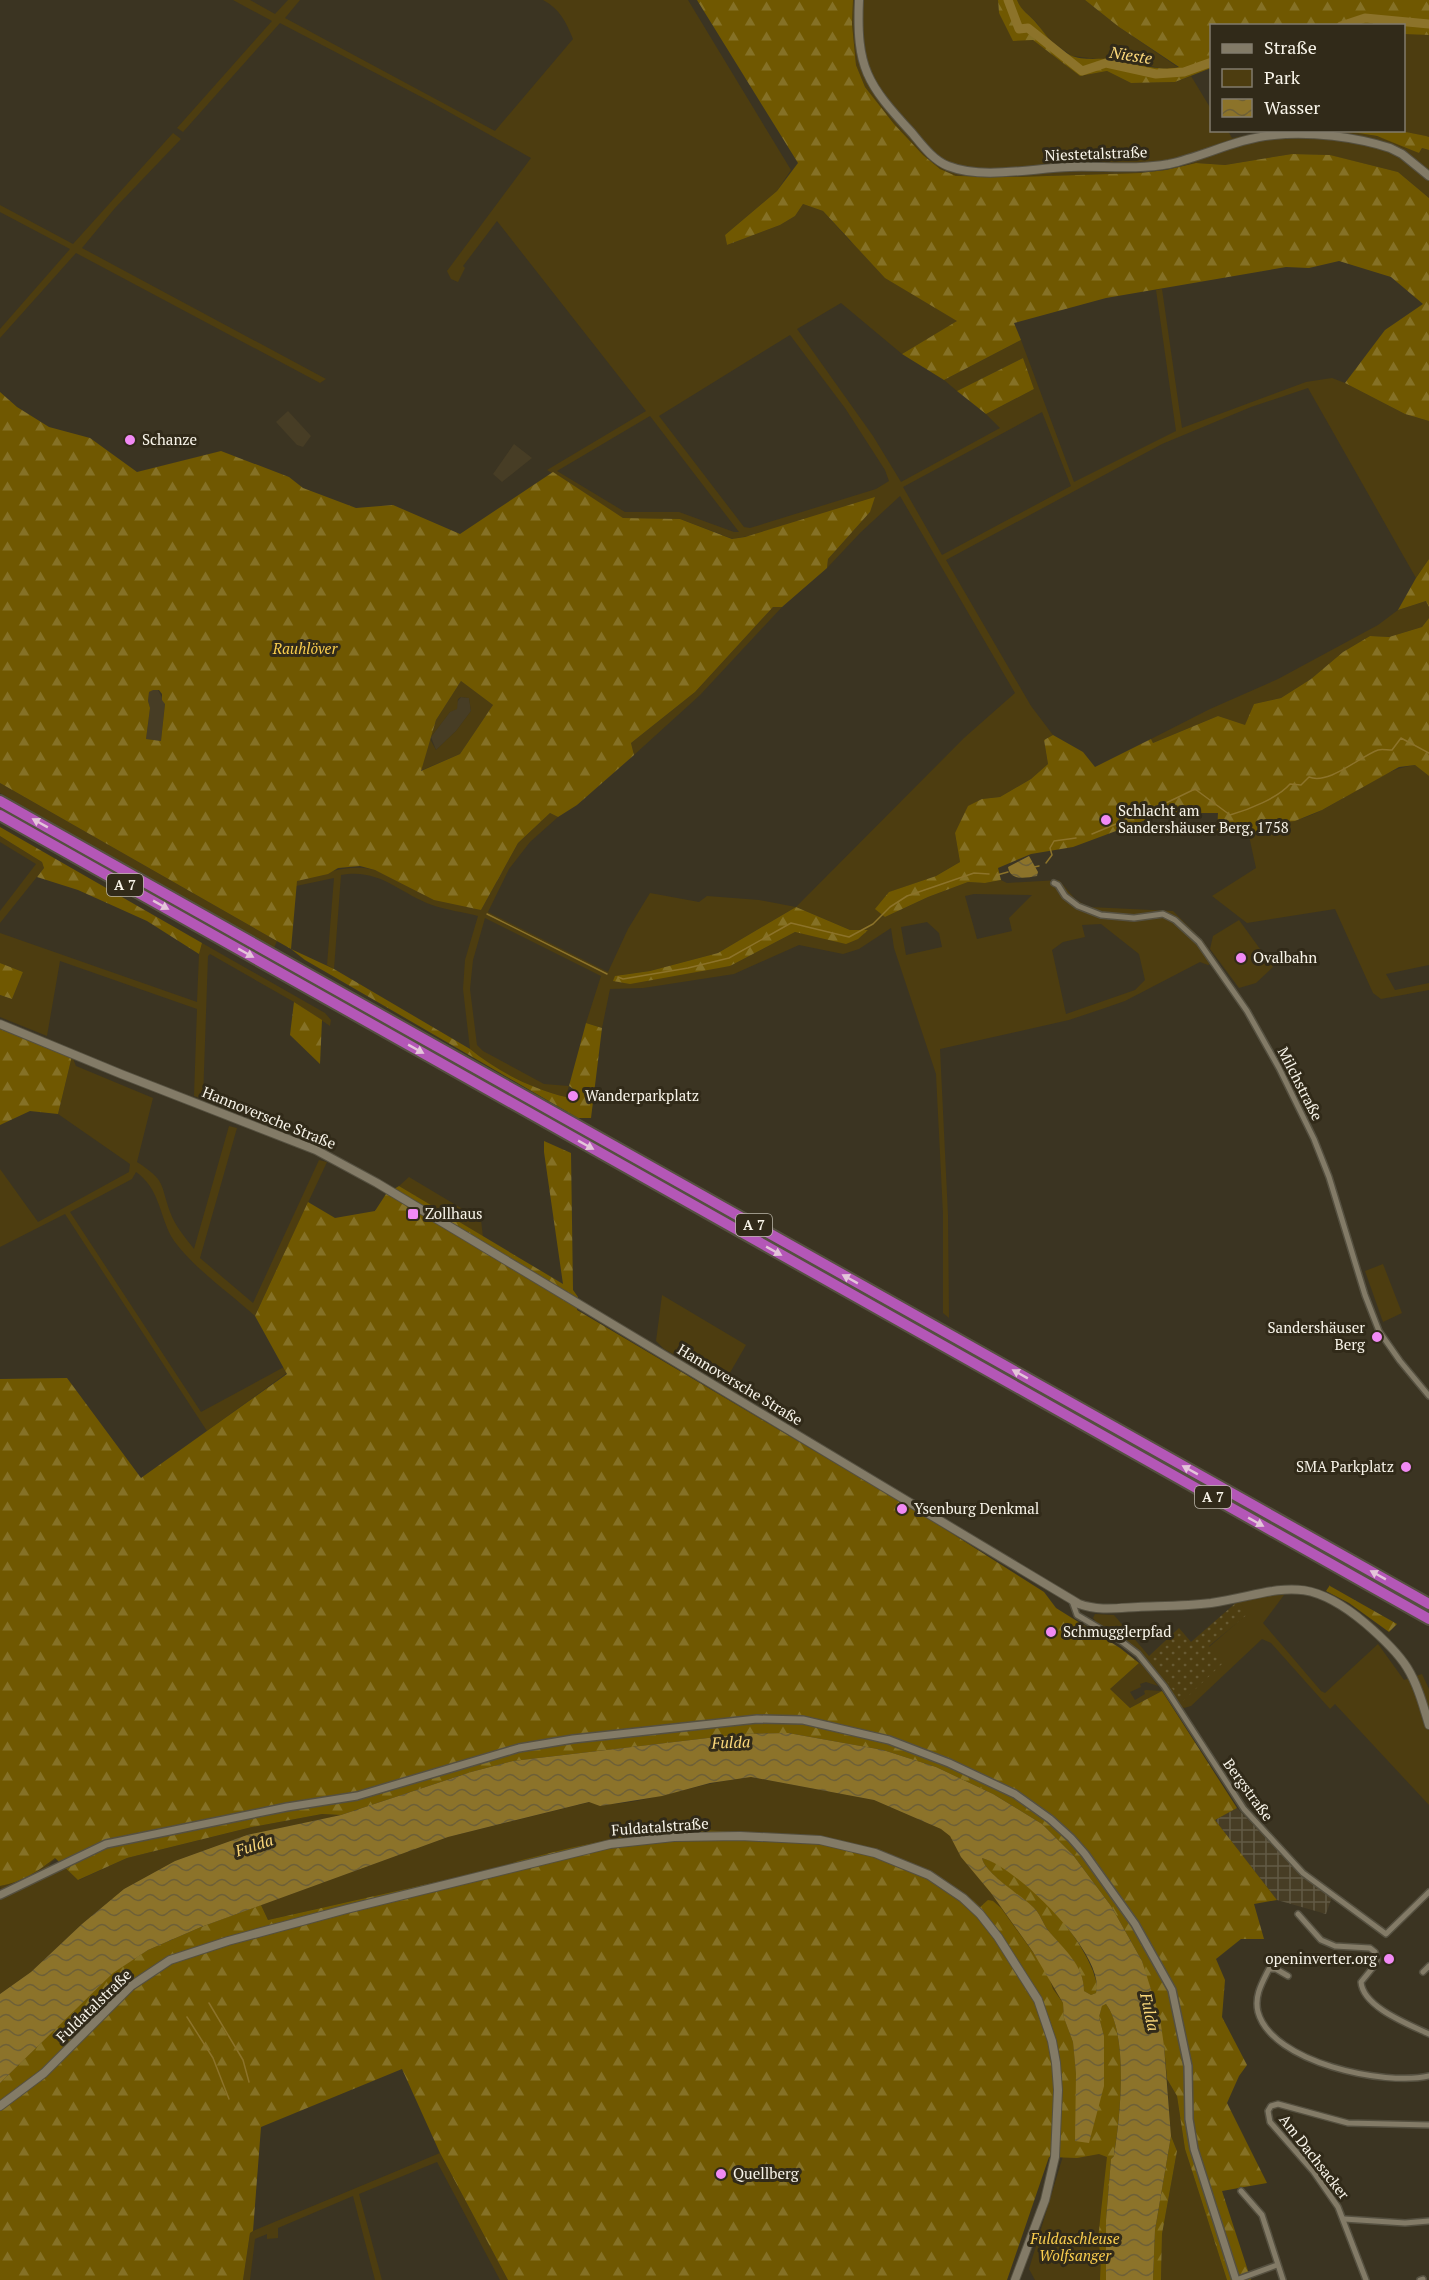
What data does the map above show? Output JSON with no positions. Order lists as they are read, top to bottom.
{
  "streets": {
    "highway": ["A 7"],
    "main road": ["Niestetalstraße", "Hannoversche Straße", "Fuldatalstraße"],
    "street": ["Milchstraße", "Bergstraße", "Am Dachsacker"]
  },
  "crossings": [
    ["Hannoversche Straße", "Bergstraße"]
  ],
  "water": ["Nieste", "Fulda"],
  "parks": ["Rauhlöver", "Fuldaschleuse Wolfsanger"],
  "places": {
    "other": [
      "Schanze",
      "Schlacht am Sandershäuser Berg, 1758",
      "Ovalbahn",
      "Wanderparkplatz",
      "Sandershäuser Berg",
      "SMA Parkplatz",
      "Ysenburg Denkmal",
      "Schmugglerpfad",
      "openinverter.org",
      "Quellberg"
    ],
    "transit": ["Zollhaus"]
  },
  "legend": ["Straße", "Park", "Wasser"]
}
